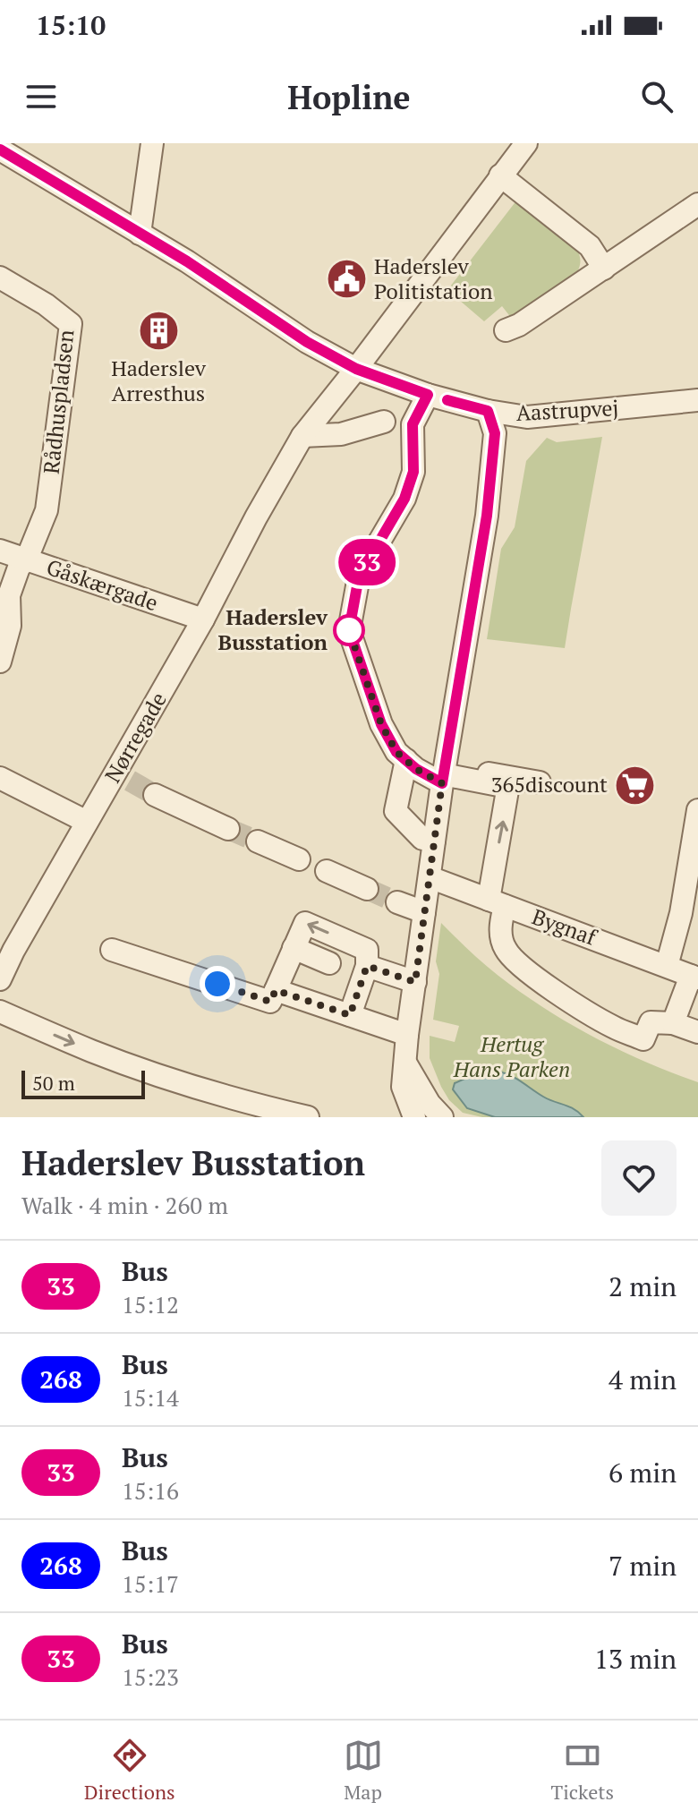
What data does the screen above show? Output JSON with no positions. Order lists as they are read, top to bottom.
{
  "streets": {
    "street": [
      "Rådhuspladsen",
      "Aastrupvej",
      "Gåskærgade",
      "Nørregade",
      "Bygnaf"
    ]
  },
  "crossings": [
    ["Rådhuspladsen", "Gåskærgade"],
    ["Aastrupvej", "Nørregade"],
    ["Gåskærgade", "Nørregade"]
  ],
  "parks": ["Hertug Hans Parken"],
  "places": {
    "public building": ["Haderslev Politistation"],
    "building": ["Haderslev Arresthus"],
    "other": ["Haderslev Busstation"],
    "supermarket": ["365discount"]
  },
  "lines": ["bus line 33"],
  "scale_bar": "50 m",
  "page": {
    "status": "15:10",
    "header": "Hopline",
    "on_map": "33",
    "scale": "50 m",
    "heading": ["Haderslev Busstation", "Walk · 4 min · 260 m"],
    "list": [
      {
        "mark": "33",
        "name": "Bus",
        "note": "15:12",
        "value": "2 min"
      },
      {
        "mark": "268",
        "name": "Bus",
        "note": "15:14",
        "value": "4 min"
      },
      {
        "mark": "33",
        "name": "Bus",
        "note": "15:16",
        "value": "6 min"
      },
      {
        "mark": "268",
        "name": "Bus",
        "note": "15:17",
        "value": "7 min"
      },
      {
        "mark": "33",
        "name": "Bus",
        "note": "15:23",
        "value": "13 min"
      }
    ],
    "tabs": ["Directions", "Map", "Tickets"]
  }
}
